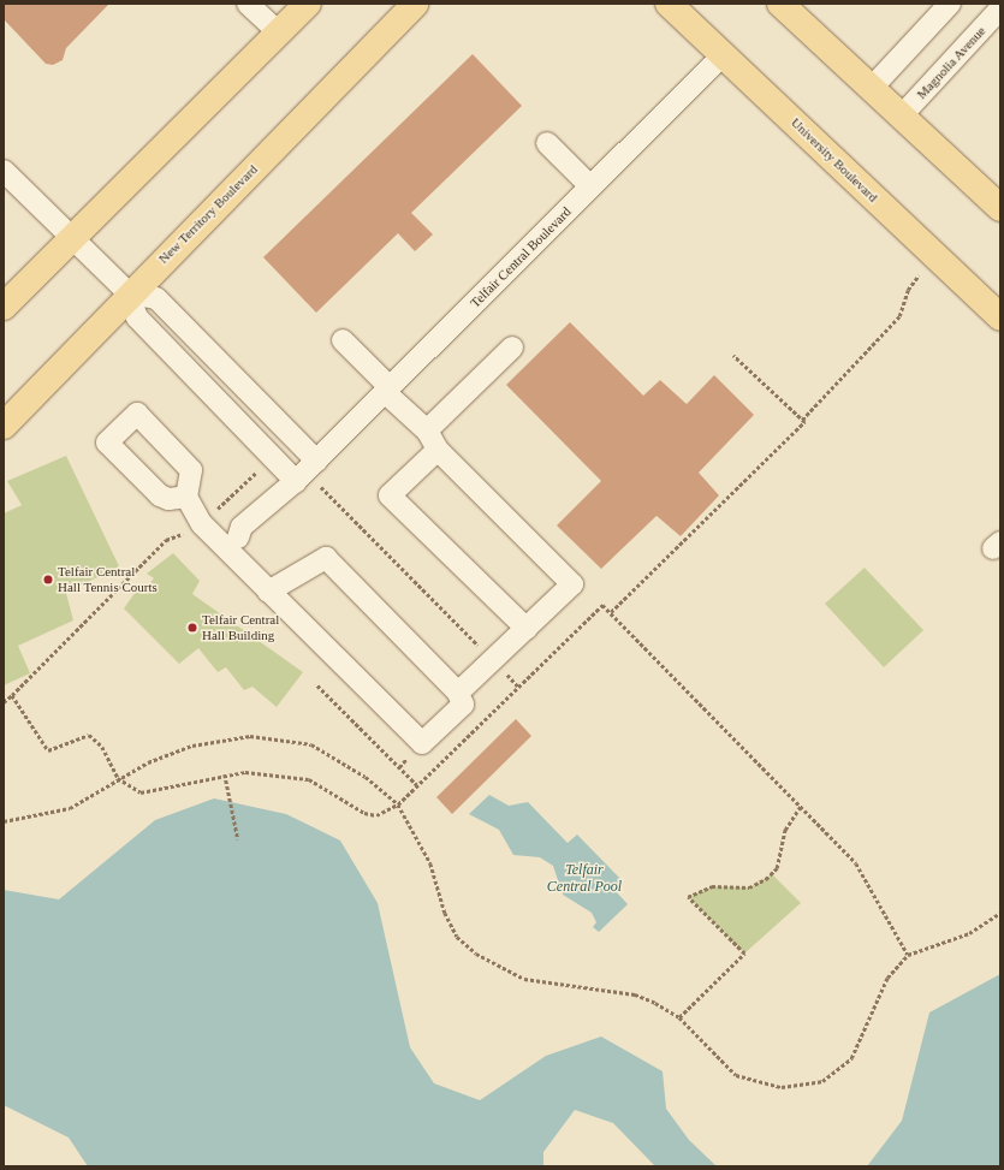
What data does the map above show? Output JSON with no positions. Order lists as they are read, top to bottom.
{
  "streets": {
    "main road": ["University Boulevard", "New Territory Boulevard"],
    "street": ["Magnolia Avenue", "Telfair Central Boulevard"]
  },
  "crossings": [
    ["University Boulevard", "Telfair Central Boulevard"]
  ],
  "water": ["Telfair Central Pool"],
  "places": ["Telfair Central Hall Tennis Courts", "Telfair Central Hall Building"]
}
